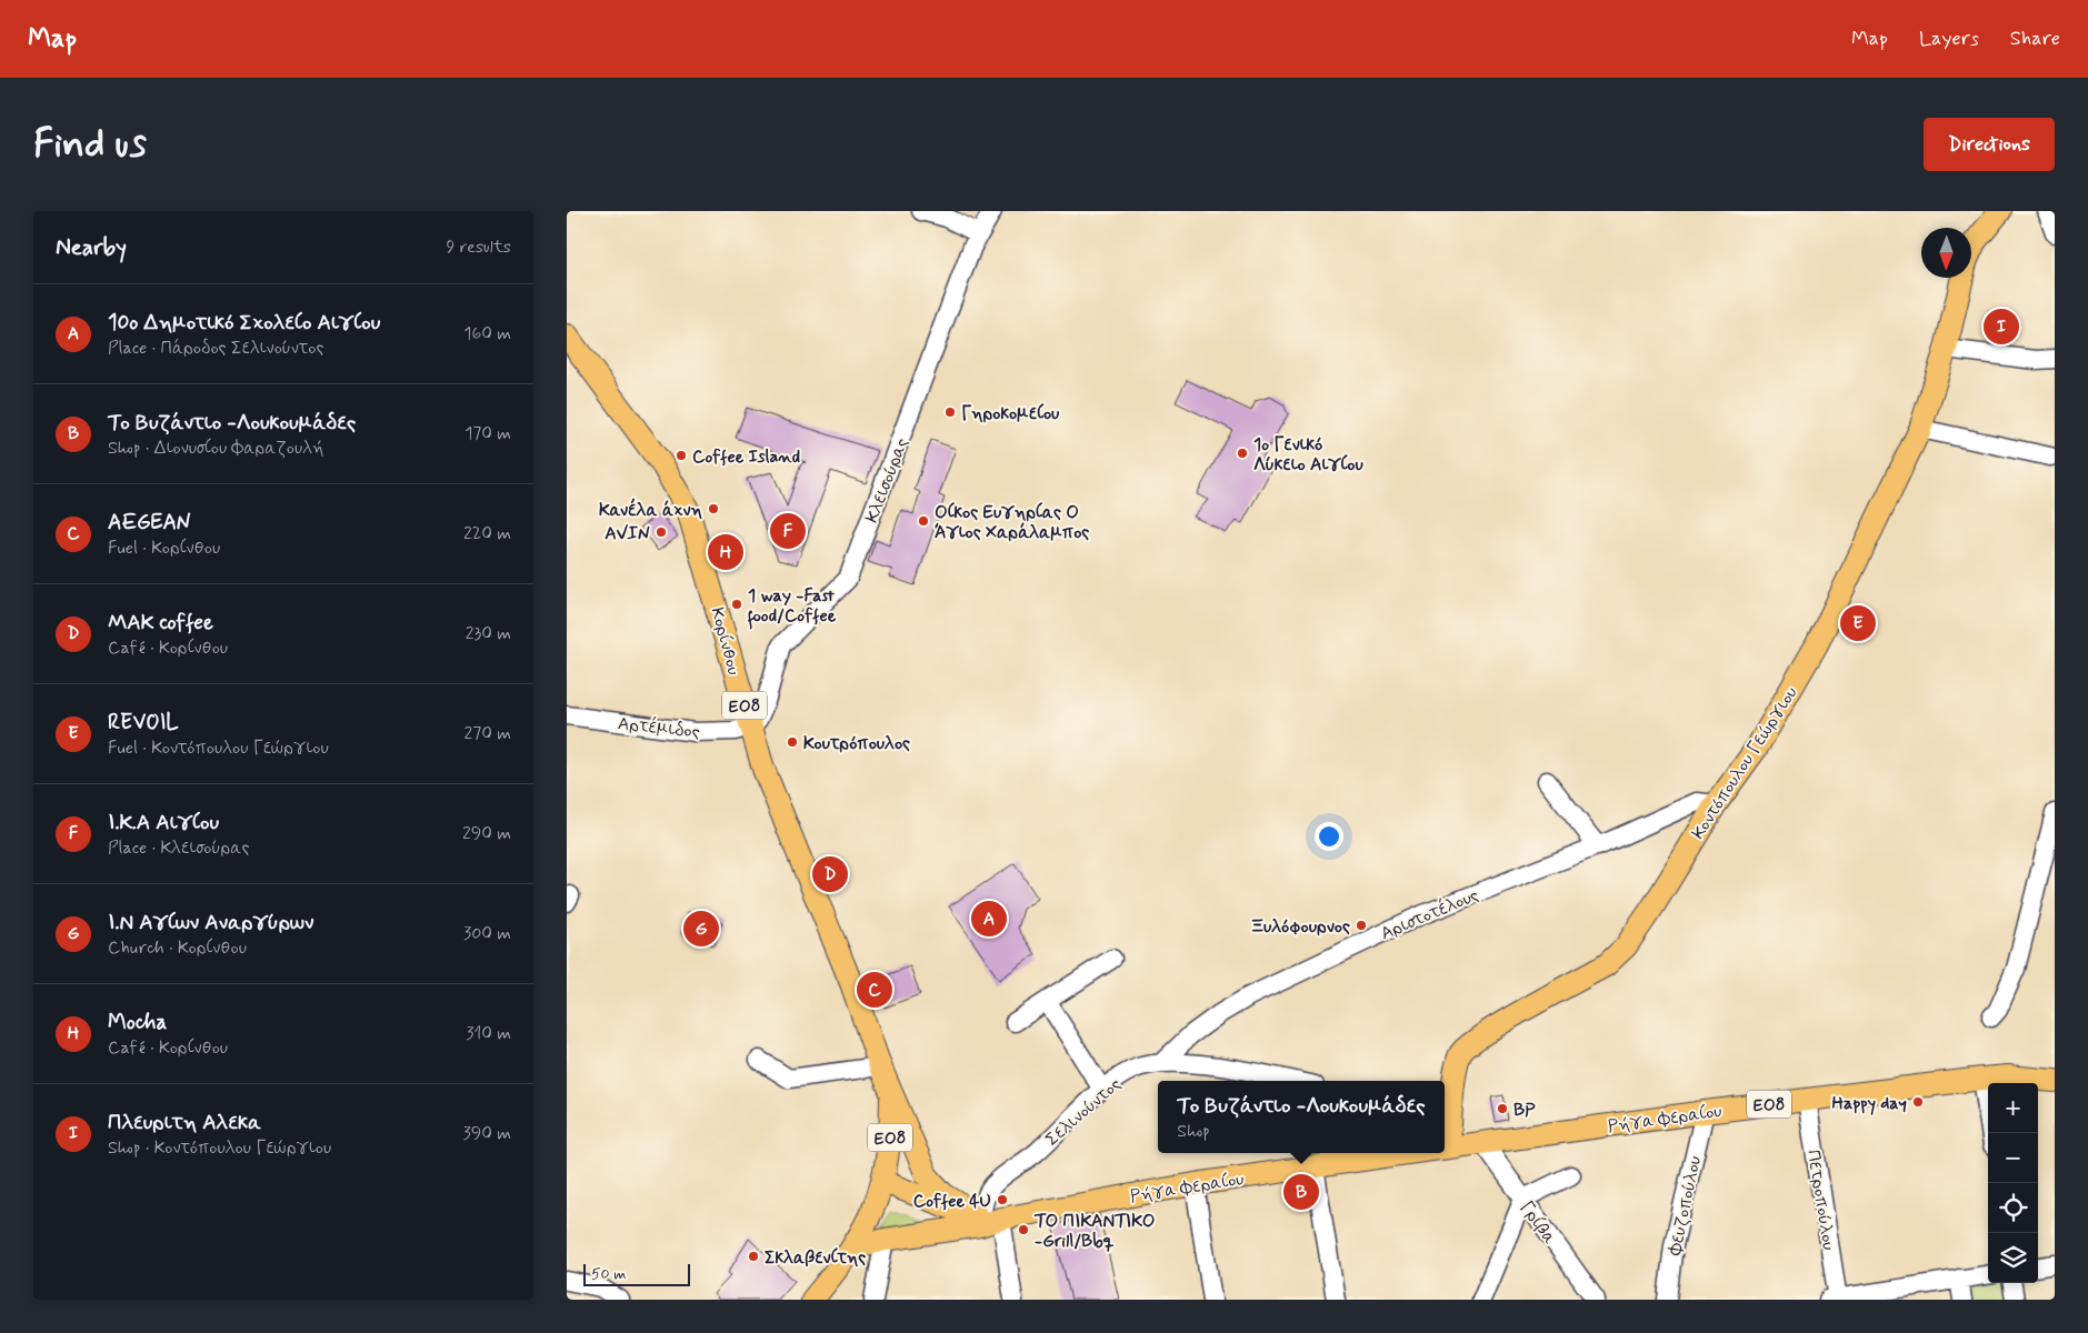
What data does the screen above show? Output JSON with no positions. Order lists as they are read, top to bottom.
{
  "streets": {
    "main road": [
      "Κορίνθου",
      "ΕΟ8",
      "Κοντόπουλου Γεώργιου",
      "Ρήγα Φεραίου"
    ],
    "street": [
      "Κλεισούρας",
      "Αρτέμιδος",
      "Αριστοτέλους",
      "Σελινούντος",
      "Πετροπούλου",
      "Φευζοπούλου",
      "Γρίβα"
    ]
  },
  "crossings": [
    ["Κλεισούρας", "Κορίνθου"],
    ["Κλεισούρας", "Αρτέμιδος"],
    ["Κορίνθου", "ΕΟ8"],
    ["Κορίνθου", "Αρτέμιδος"],
    ["ΕΟ8", "Σελινούντος"],
    ["ΕΟ8", "Ρήγα Φεραίου"],
    ["Κοντόπουλου Γεώργιου", "Αριστοτέλους"],
    ["Αριστοτέλους", "Σελινούντος"],
    ["Σελινούντος", "Ρήγα Φεραίου"],
    ["Ρήγα Φεραίου", "Πετροπούλου"],
    ["Ρήγα Φεραίου", "Φευζοπούλου"],
    ["Ρήγα Φεραίου", "Γρίβα"]
  ],
  "places": [
    "Γηροκομείου",
    "1o Γενικό Λύκειο Αιγίου",
    "Coffee Island",
    "Κανέλα άχνη",
    "Οίκος Ευγηρίας Ο Άγιος Χαράλαμπος",
    "AVIN",
    "1 way -Fast food/Coffee",
    "Κουτρόπουλος",
    "Ξυλόφουρνος",
    "Happy day",
    "BP",
    "Coffee 4U",
    "ΤΟ ΠΙΚΑΝΤΙΚΟ -Grill/Bbq",
    "Σκλαβενίτης"
  ],
  "scale_bar": "50 m",
  "north": "bottom",
  "page": {
    "header": "Map",
    "nav": ["Map", "Layers", "Share"],
    "buttons": "Directions",
    "title": "Find us",
    "heading": ["Nearby", "9 results"],
    "list": [
      {
        "mark": "A",
        "name": "10o Δημοτικό Σχολείο Αιγίου",
        "note": "Place · Πάροδος Σελινούντος",
        "value": "160 m"
      },
      {
        "mark": "B",
        "name": "Το Βυζάντιο -Λουκουμάδες",
        "note": "Shop · Διονυσίου Φαραζουλή",
        "value": "170 m"
      },
      {
        "mark": "C",
        "name": "AEGEAN",
        "note": "Fuel · Κορίνθου",
        "value": "220 m"
      },
      {
        "mark": "D",
        "name": "ΜΑΚ coffee",
        "note": "Café · Κορίνθου",
        "value": "230 m"
      },
      {
        "mark": "E",
        "name": "REVOIL",
        "note": "Fuel · Κοντόπουλου Γεώργιου",
        "value": "270 m"
      },
      {
        "mark": "F",
        "name": "Ι.Κ.Α Αιγίου",
        "note": "Place · Κλεισούρας",
        "value": "290 m"
      },
      {
        "mark": "G",
        "name": "Ι.Ν Αγίων Αναργύρων",
        "note": "Church · Κορίνθου",
        "value": "300 m"
      },
      {
        "mark": "H",
        "name": "Mocha",
        "note": "Café · Κορίνθου",
        "value": "310 m"
      },
      {
        "mark": "I",
        "name": "Πλευριτη Αλεκα",
        "note": "Shop · Κοντόπουλου Γεώργιου",
        "value": "390 m"
      }
    ],
    "pins": [
      "I",
      "F",
      "H",
      "E",
      "D",
      "A",
      "G",
      "C",
      "B"
    ],
    "popup": ["Το Βυζάντιο -Λουκουμάδες", "Shop"],
    "map_buttons": ["+", "−"],
    "scale": "50 m"
  }
}
